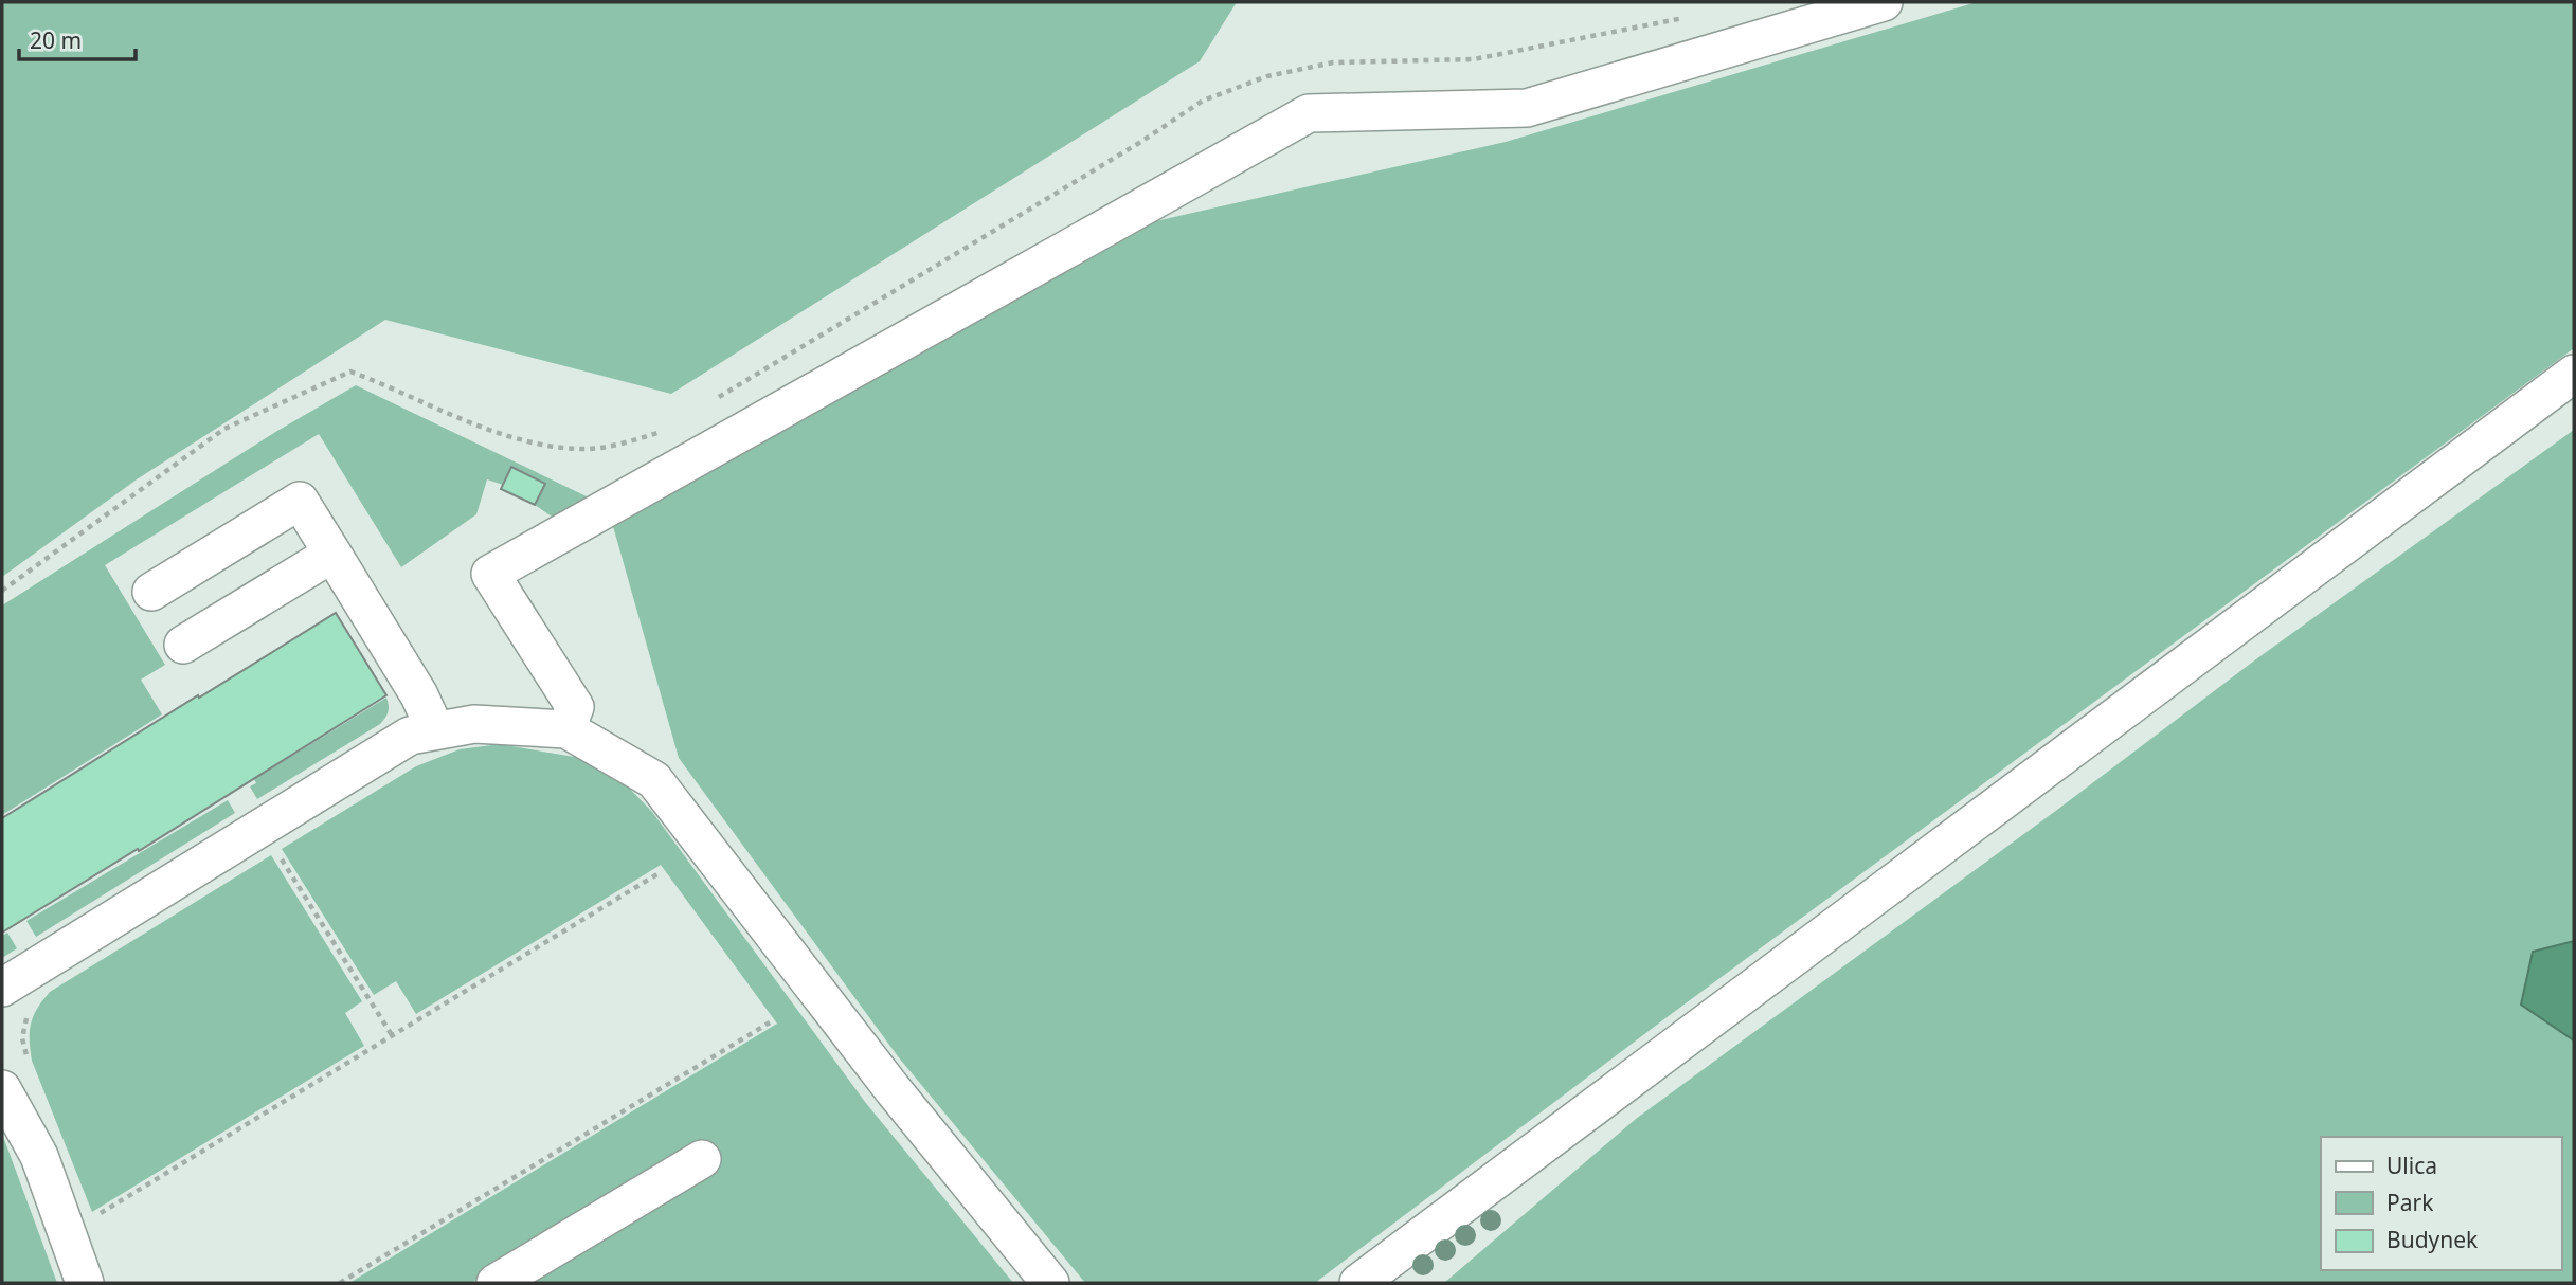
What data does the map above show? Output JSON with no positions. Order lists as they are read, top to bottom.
{
  "legend": ["Ulica", "Park", "Budynek"],
  "scale_bar": "20 m"
}
